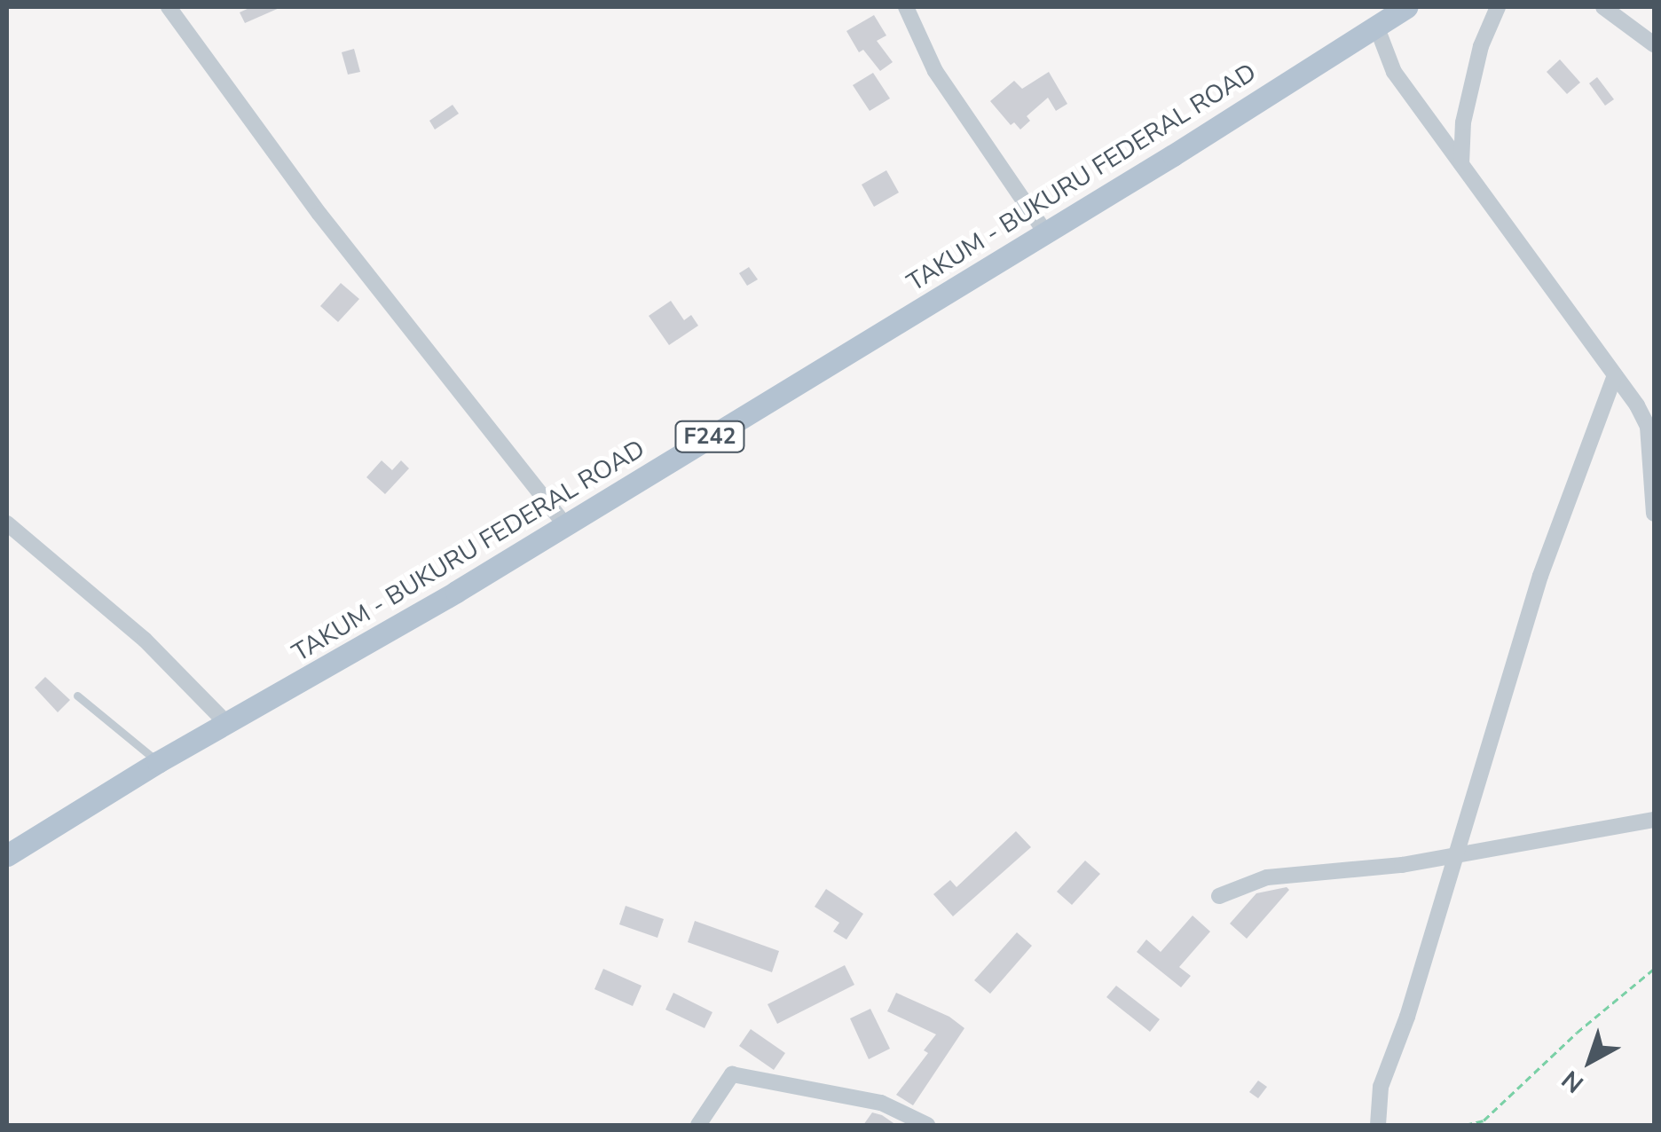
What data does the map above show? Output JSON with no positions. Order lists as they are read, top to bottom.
{
  "streets": {
    "main road": ["TAKUM - BUKURU FEDERAL ROAD", "F242"]
  },
  "north": "bottom left"
}
